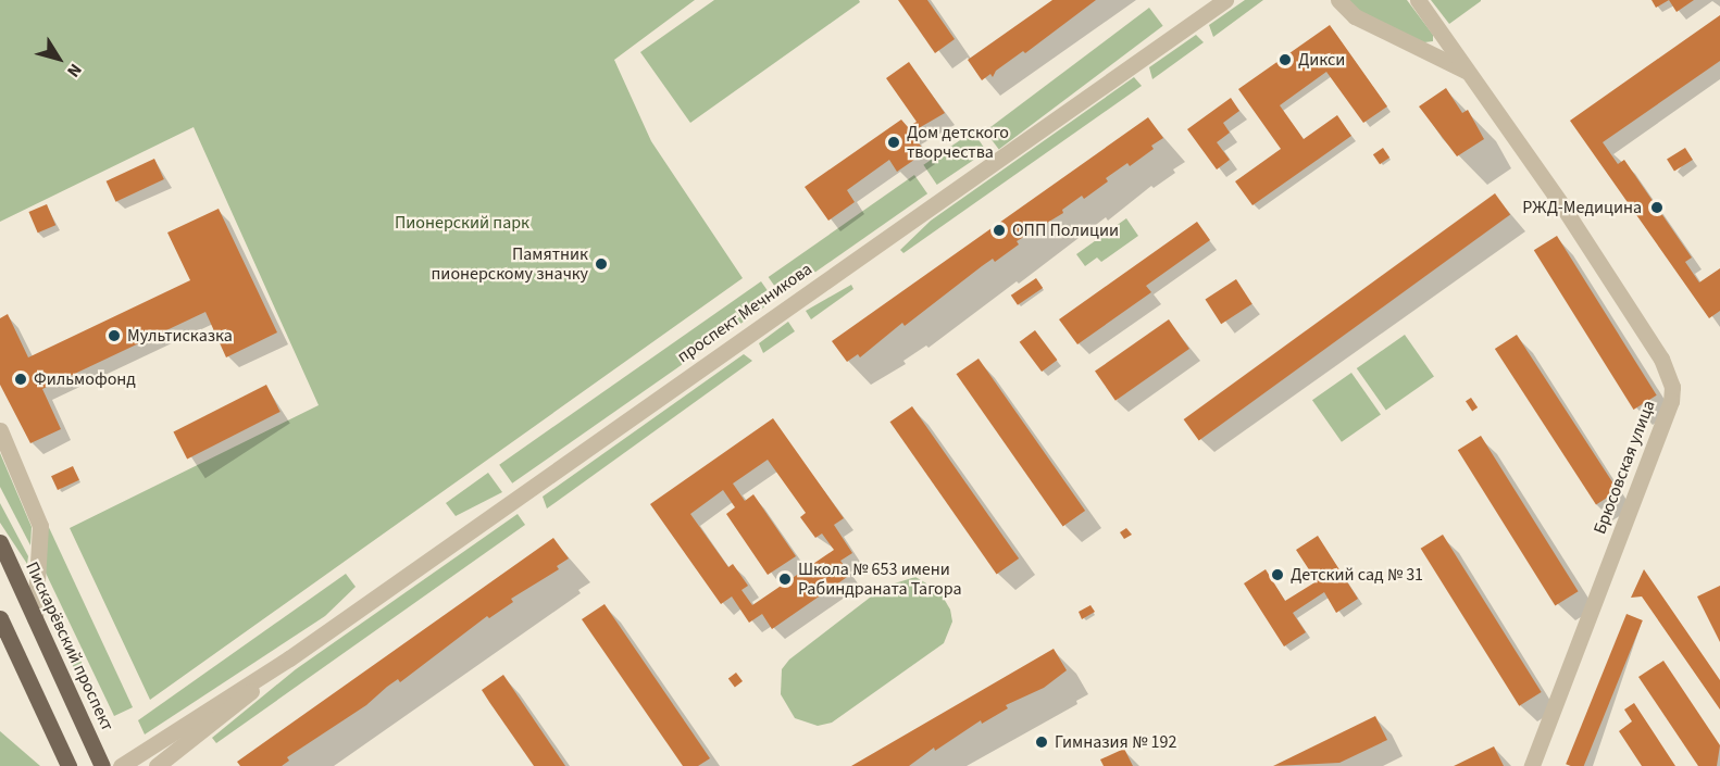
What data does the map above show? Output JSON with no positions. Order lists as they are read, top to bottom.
{
  "streets": {
    "main road": ["Пискарёвский проспект"],
    "street": ["проспект Мечникова", "Брюсовская улица"]
  },
  "parks": ["Пионерский парк"],
  "places": [
    "Дикси",
    "Дом детского творчества",
    "РЖД-Медицина",
    "ОПП Полиции",
    "Памятник пионерскому значку",
    "Мультисказка",
    "Фильмофонд",
    "Детский сад № 31",
    "Школа № 653 имени Рабиндраната Тагора",
    "Гимназия № 192"
  ],
  "north": "bottom right"
}
